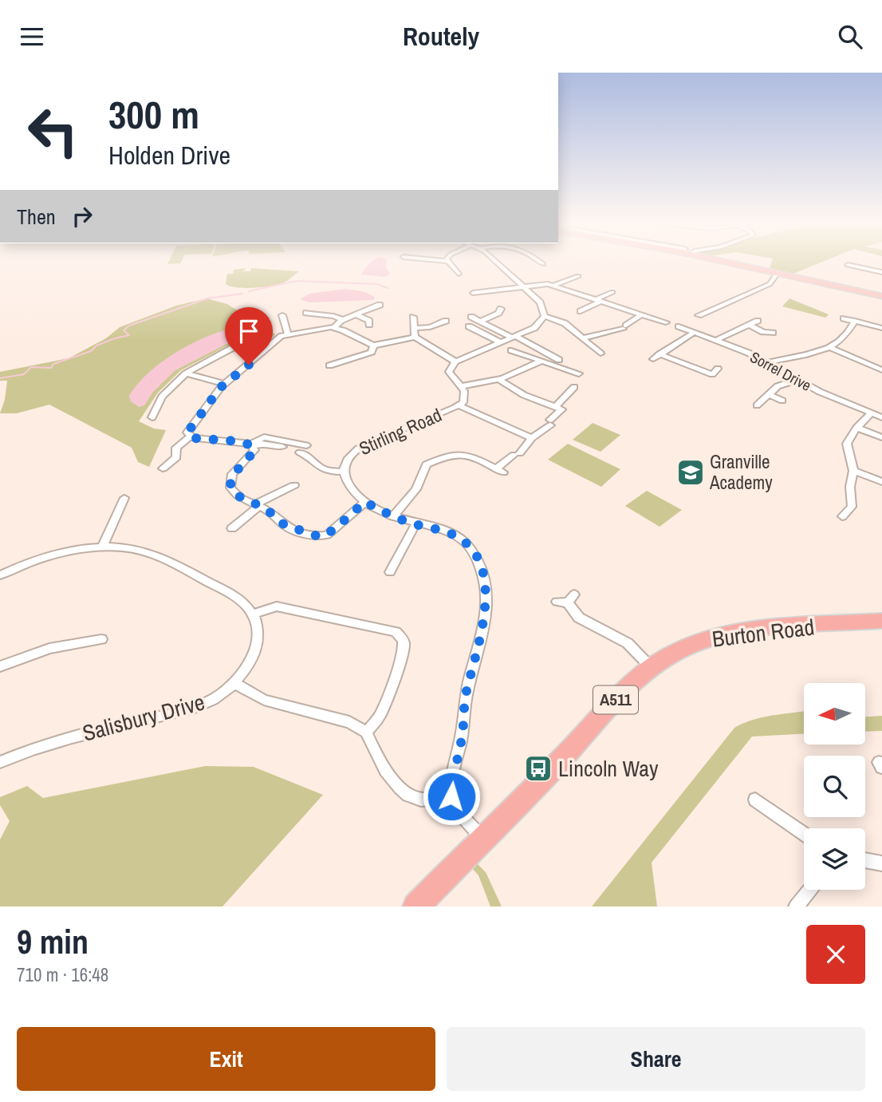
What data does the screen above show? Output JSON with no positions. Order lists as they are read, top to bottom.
{
  "streets": {
    "highway": ["Burton Road", "A511"],
    "street": ["Sorrel Drive", "Stirling Road", "Salisbury Drive"]
  },
  "places": {
    "school or university": ["Granville Academy"],
    "bus stop": ["Lincoln Way"]
  },
  "north": "left",
  "page": {
    "header": "Routely",
    "turn": ["300 m", "Holden Drive"],
    "then": "Then",
    "heading": ["9 min", "710 m · 16:48"],
    "buttons": ["Exit", "Share"]
  }
}
